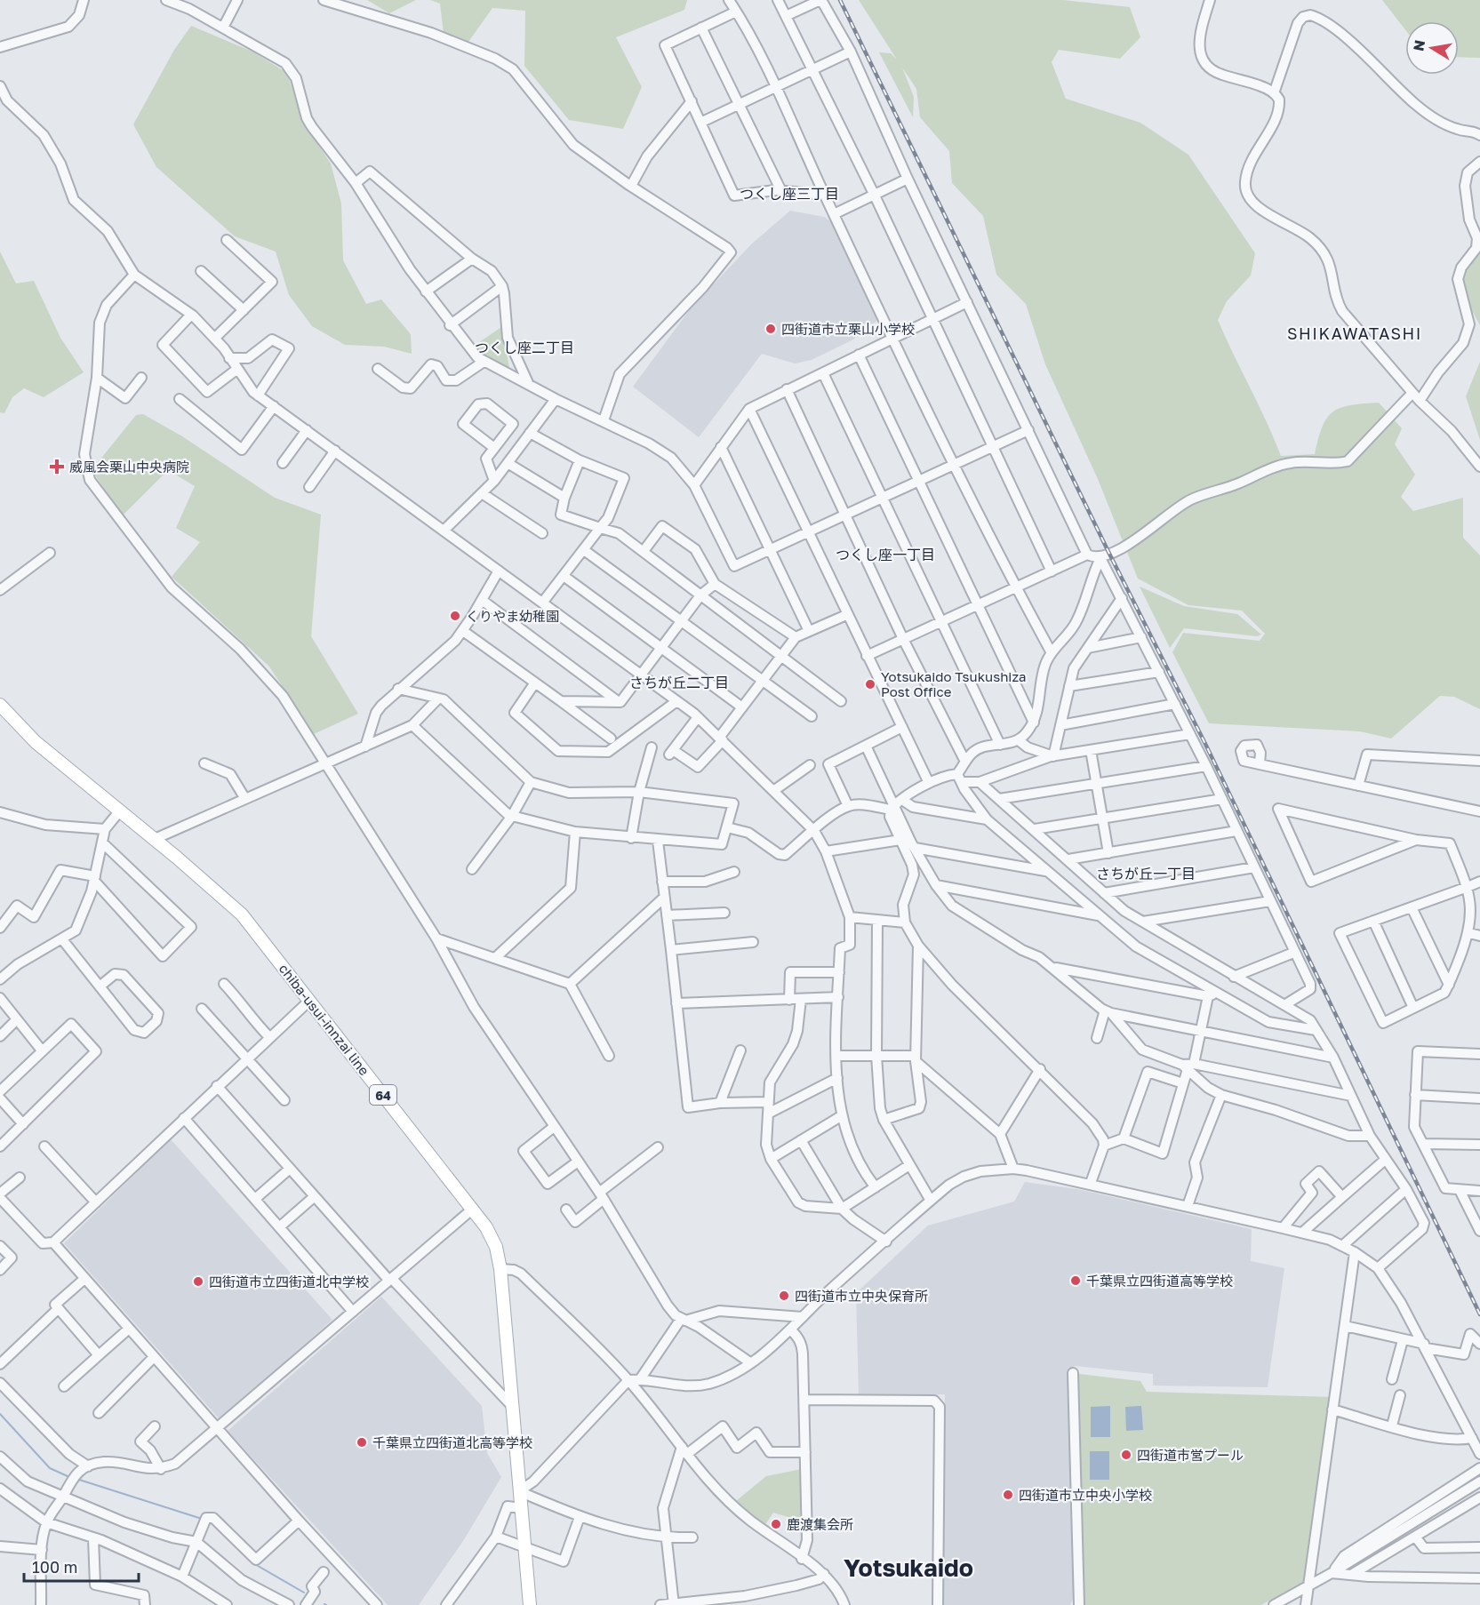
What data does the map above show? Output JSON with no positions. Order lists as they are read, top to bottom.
{
  "streets": {
    "main road": ["chiba-usui-innzai line", "64"]
  },
  "districts": [
    "つくし座三丁目",
    "SHIKAWATASHI",
    "つくし座二丁目",
    "つくし座一丁目",
    "さちが丘二丁目",
    "さちが丘一丁目",
    "Yotsukaido"
  ],
  "places": {
    "other": [
      "四街道市立栗山小学校",
      "くりやま幼稚園",
      "Yotsukaido Tsukushiza Post Office",
      "千葉県立四街道高等学校",
      "四街道市立四街道北中学校",
      "四街道市立中央保育所",
      "千葉県立四街道北高等学校",
      "四街道市営プール",
      "四街道市立中央小学校",
      "鹿渡集会所"
    ],
    "health": ["威風会栗山中央病院"]
  },
  "scale_bar": "100 m",
  "north": "left"
}
